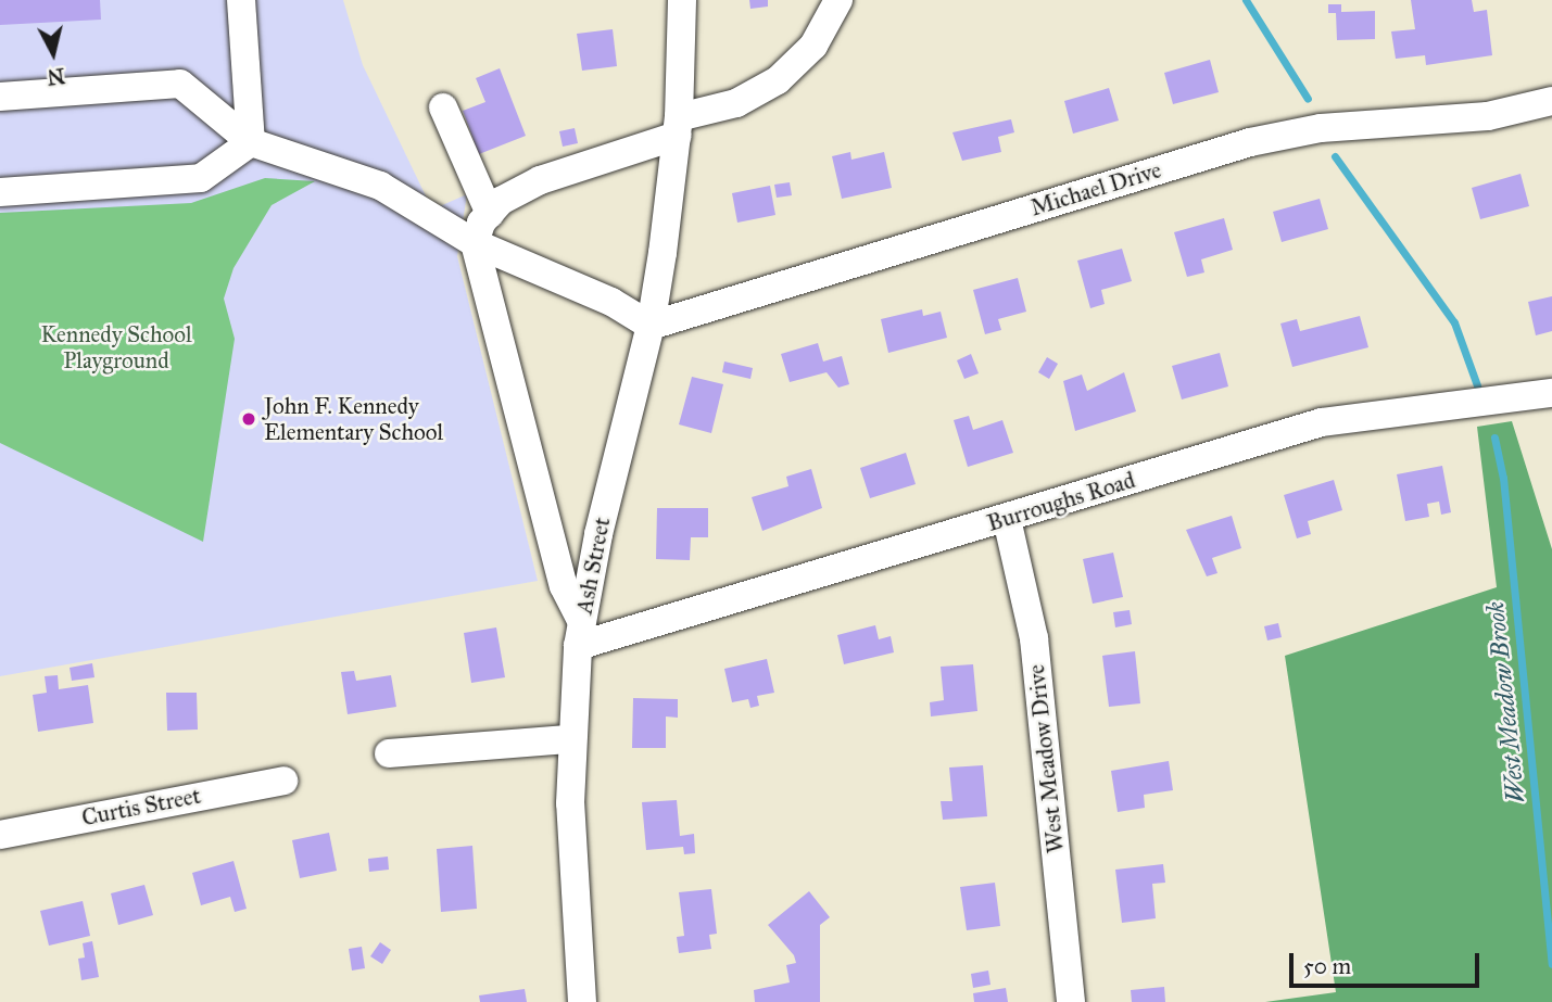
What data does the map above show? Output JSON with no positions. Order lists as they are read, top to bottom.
{
  "streets": {
    "street": [
      "Michael Drive",
      "Burroughs Road",
      "Ash Street",
      "West Meadow Drive",
      "Curtis Street"
    ]
  },
  "crossings": [
    ["Michael Drive", "Ash Street"],
    ["Burroughs Road", "Ash Street"],
    ["Burroughs Road", "West Meadow Drive"]
  ],
  "water": ["West Meadow Brook"],
  "parks": ["Kennedy School Playground"],
  "places": ["John F. Kennedy Elementary School"],
  "scale_bar": "50 m",
  "north": "bottom"
}
